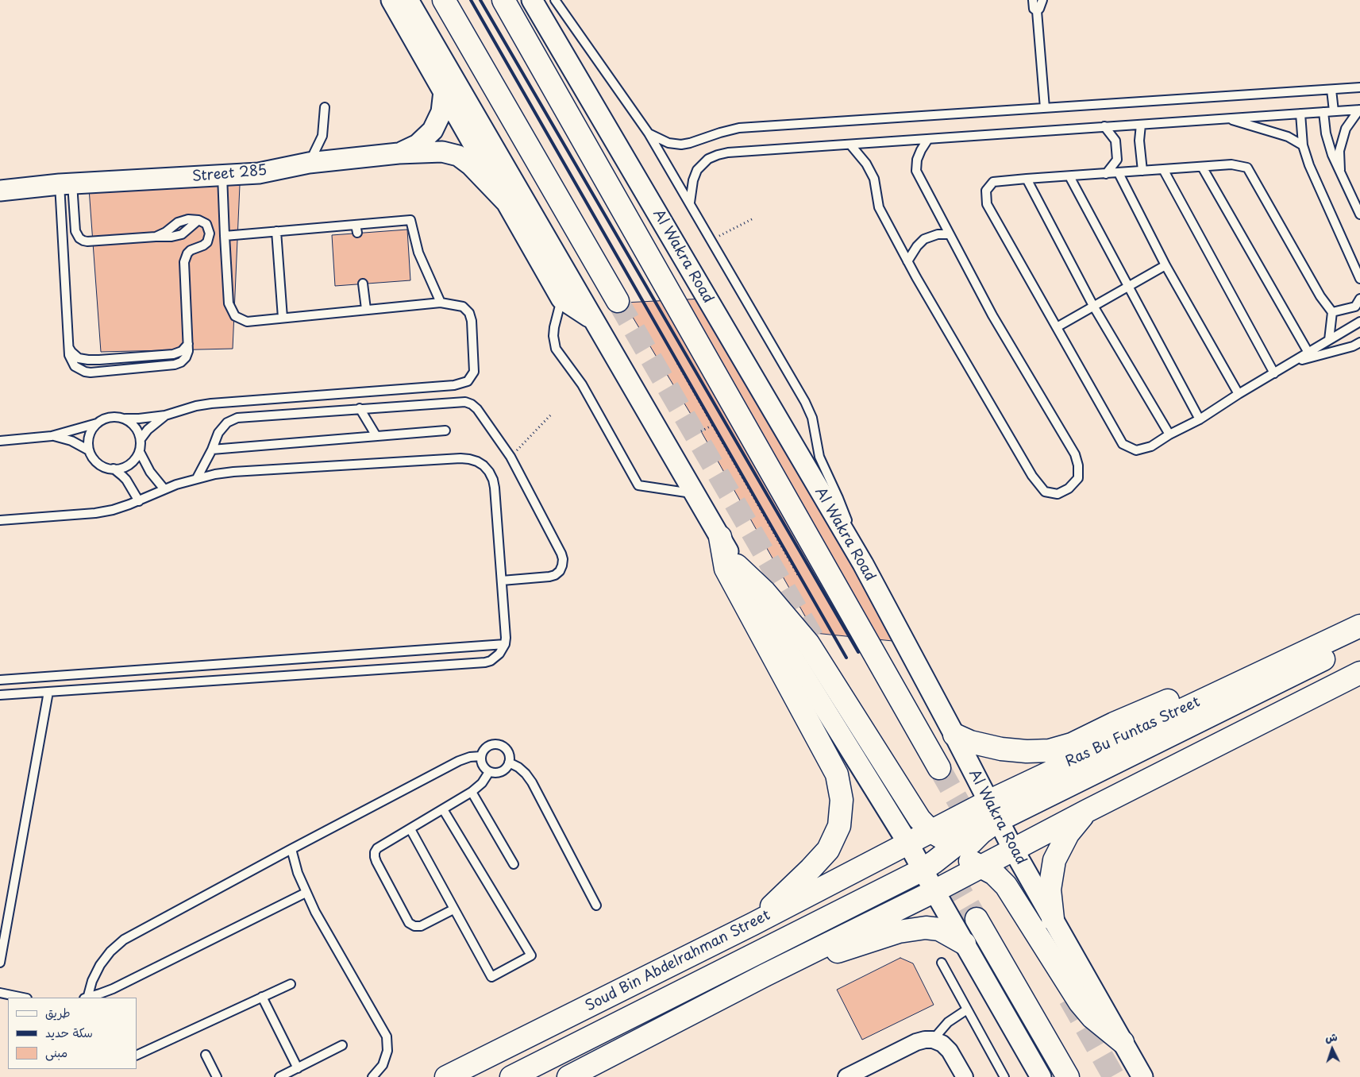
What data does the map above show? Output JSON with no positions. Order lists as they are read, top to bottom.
{
  "streets": {
    "main road": ["Al Wakra Road", "Ras Bu Funtas Street", "Soud Bin Abdelrahman Street"],
    "street": ["Street 285"]
  },
  "crossings": [
    ["Al Wakra Road", "Ras Bu Funtas Street"],
    ["Ras Bu Funtas Street", "Soud Bin Abdelrahman Street"]
  ],
  "legend": ["طريق", "سكة حديد", "مبنى"],
  "north": "top"
}
